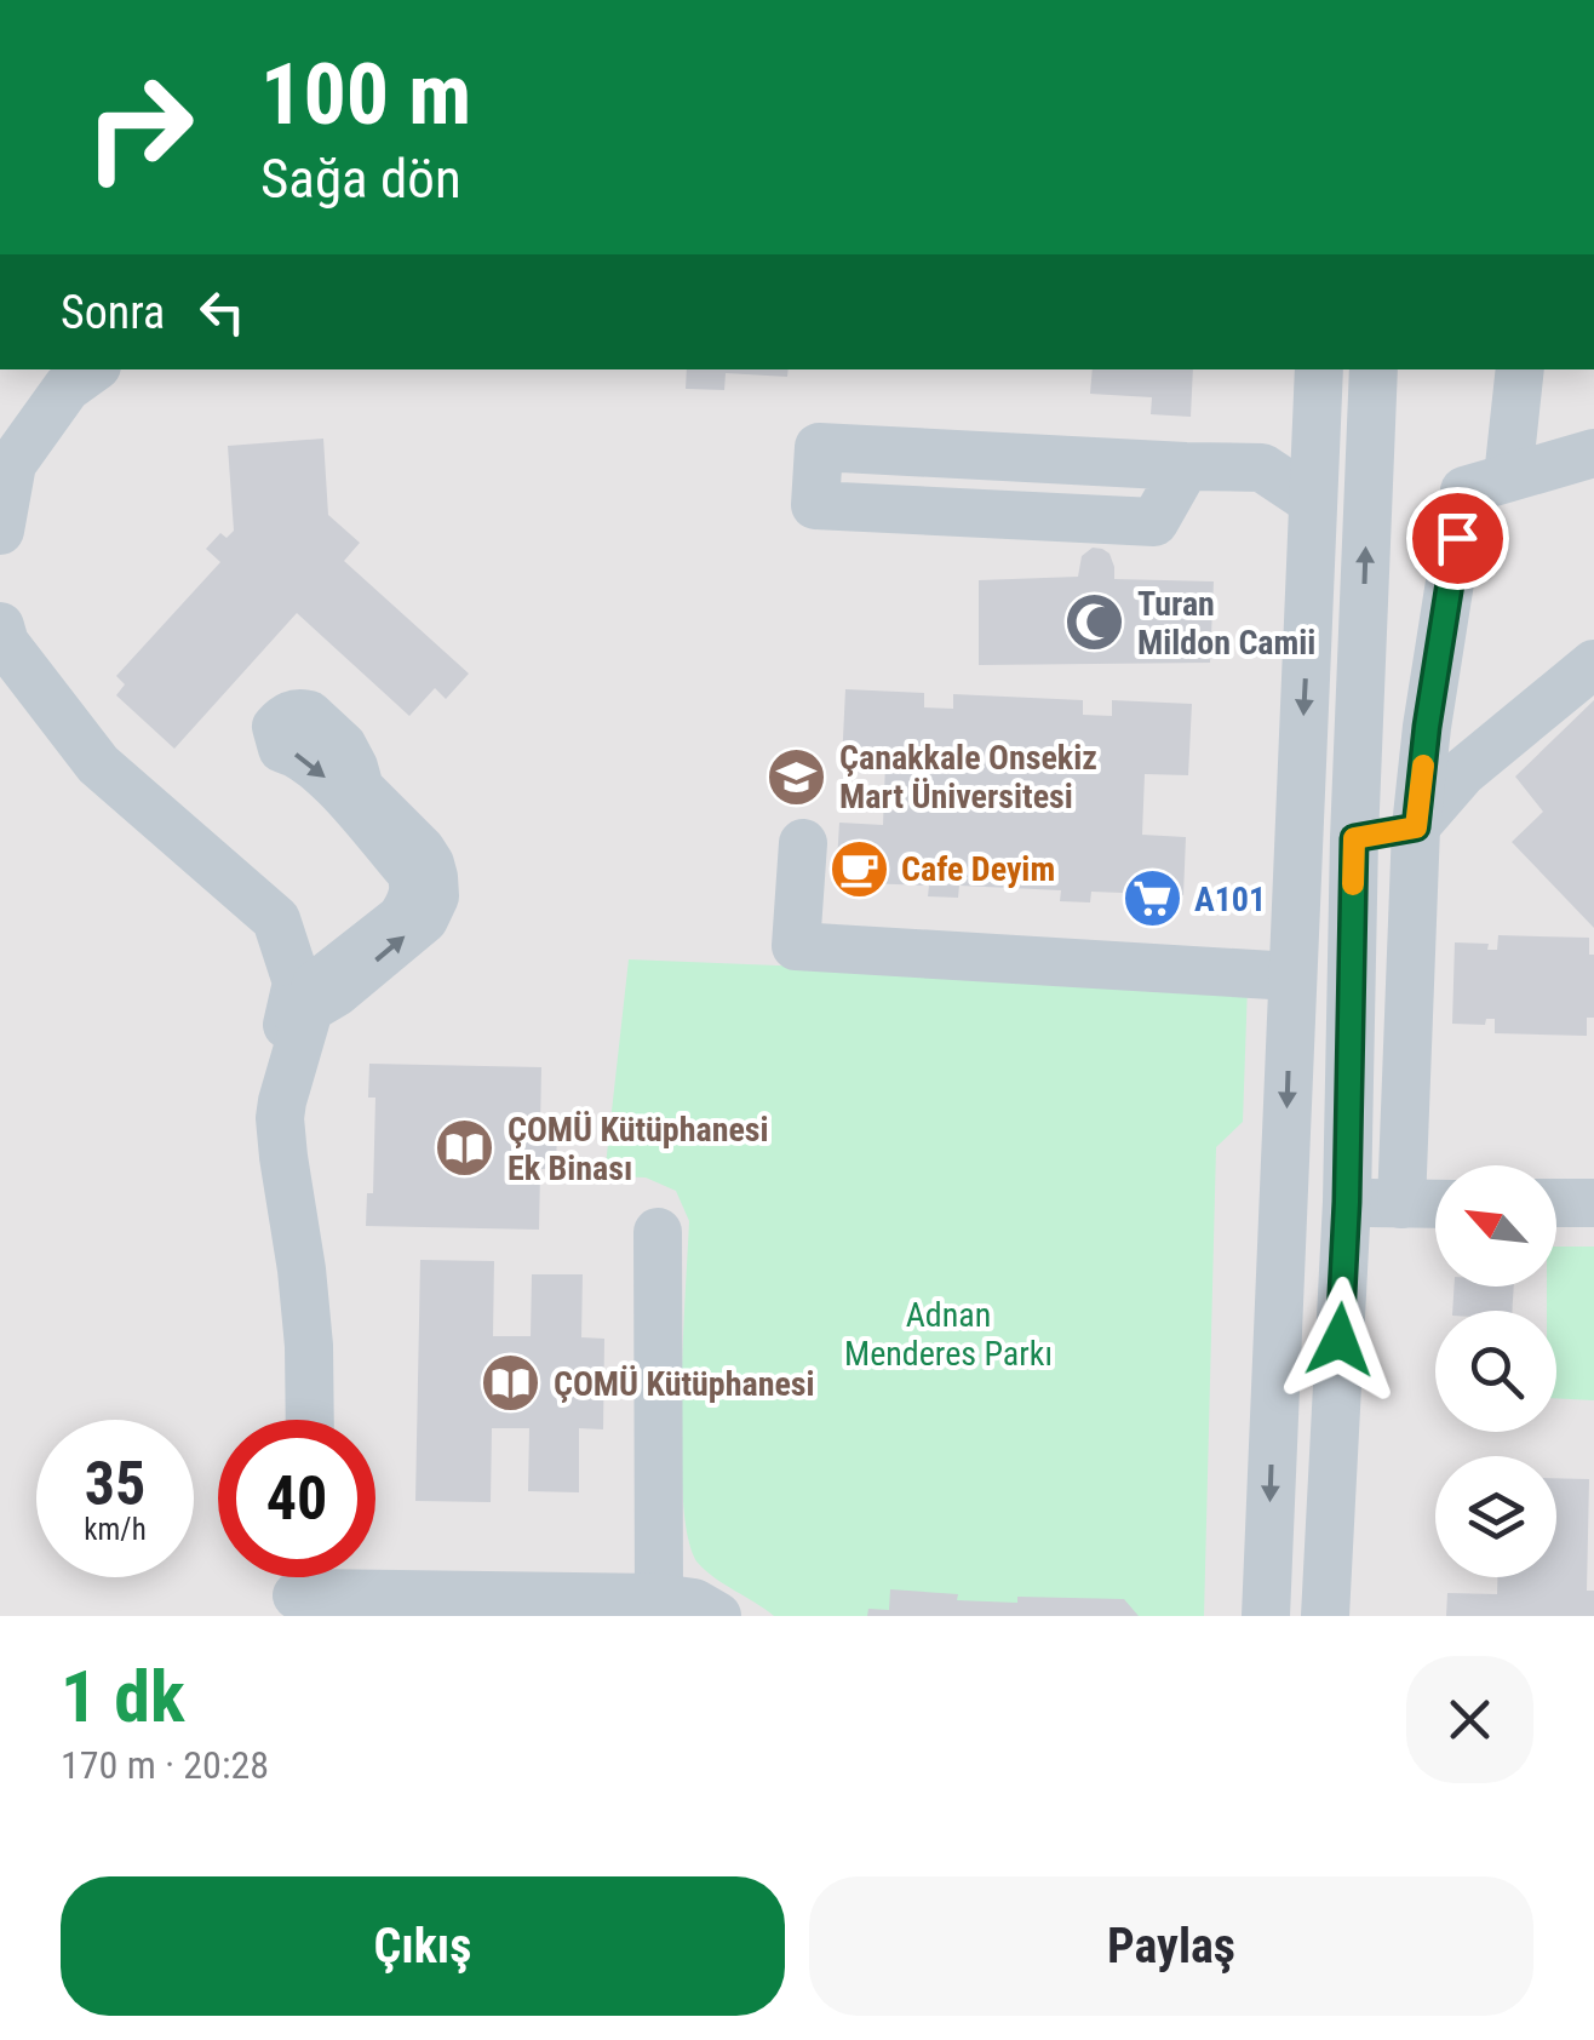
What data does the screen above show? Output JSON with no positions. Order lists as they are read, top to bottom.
{
  "parks": ["Adnan Menderes Parkı"],
  "places": {
    "mosque": ["Turan Mildon Camii"],
    "school or university": ["Çanakkale Onsekiz Mart Üniversitesi"],
    "cafe": ["Cafe Deyim"],
    "supermarket": ["A101"],
    "library": ["ÇOMÜ Kütüphanesi Ek Binası", "ÇOMÜ Kütüphanesi"]
  },
  "north": "top left",
  "page": {
    "turn": ["100 m", "Sağa dön"],
    "then": "Sonra",
    "speed": "35 km/h",
    "limit": "40",
    "heading": ["1 dk", "170 m · 20:28"],
    "buttons": ["Çıkış", "Paylaş"]
  }
}
